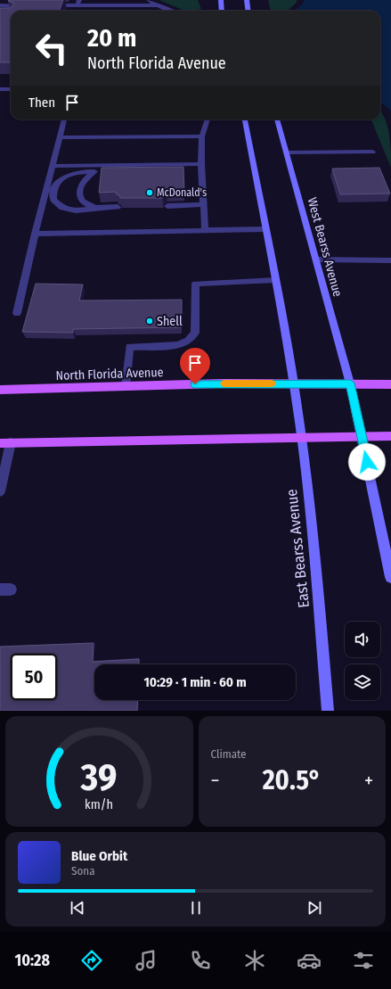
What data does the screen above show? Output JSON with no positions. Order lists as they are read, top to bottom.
{
  "streets": {
    "main road": ["West Bearss Avenue", "North Florida Avenue", "East Bearss Avenue"]
  },
  "crossings": [
    ["West Bearss Avenue", "North Florida Avenue"],
    ["North Florida Avenue", "East Bearss Avenue"]
  ],
  "places": ["McDonald's", "Shell"],
  "page": {
    "turn": ["20 m", "North Florida Avenue"],
    "then": "Then",
    "limit": "50",
    "trip": "10:29 · 1 min · 60 m",
    "tile": "Climate",
    "heat": ["−", "20.5°", "+"],
    "song": ["Blue Orbit", "Sona"],
    "tabs": "10:28",
    "gauge": ["39", "km/h"]
  }
}
